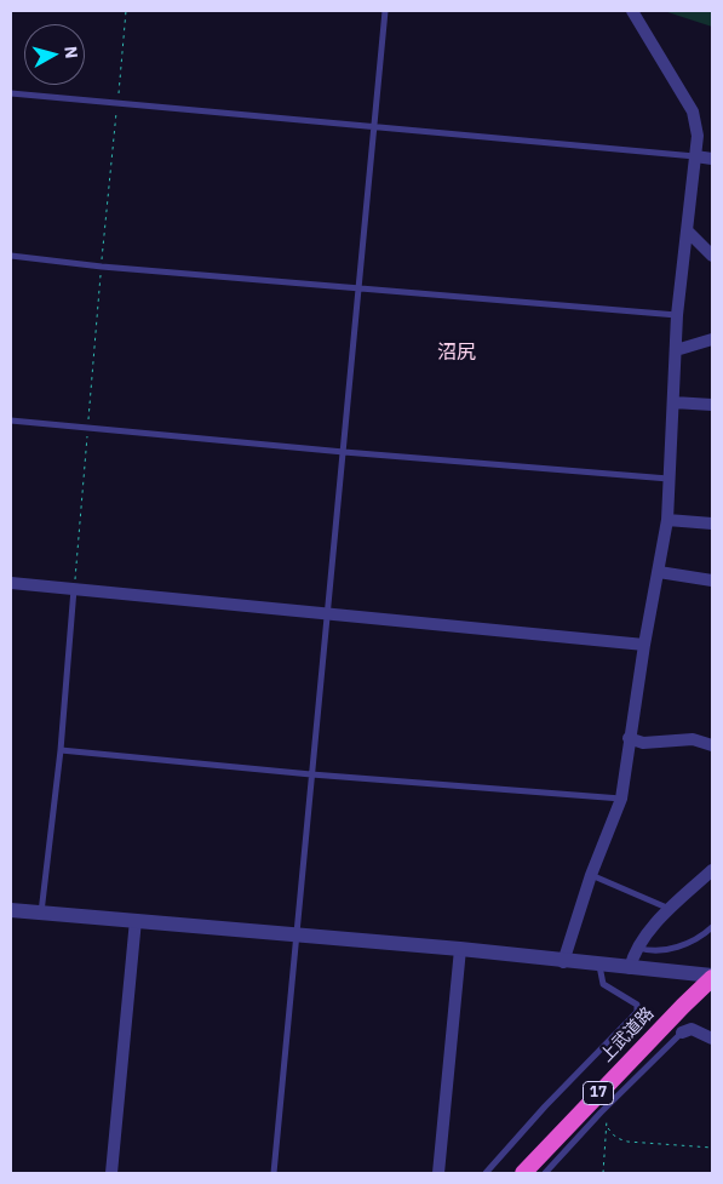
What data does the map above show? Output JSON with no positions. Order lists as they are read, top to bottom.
{
  "streets": {
    "highway": ["上武道路", "17"]
  },
  "districts": ["沼尻"],
  "north": "right"
}
